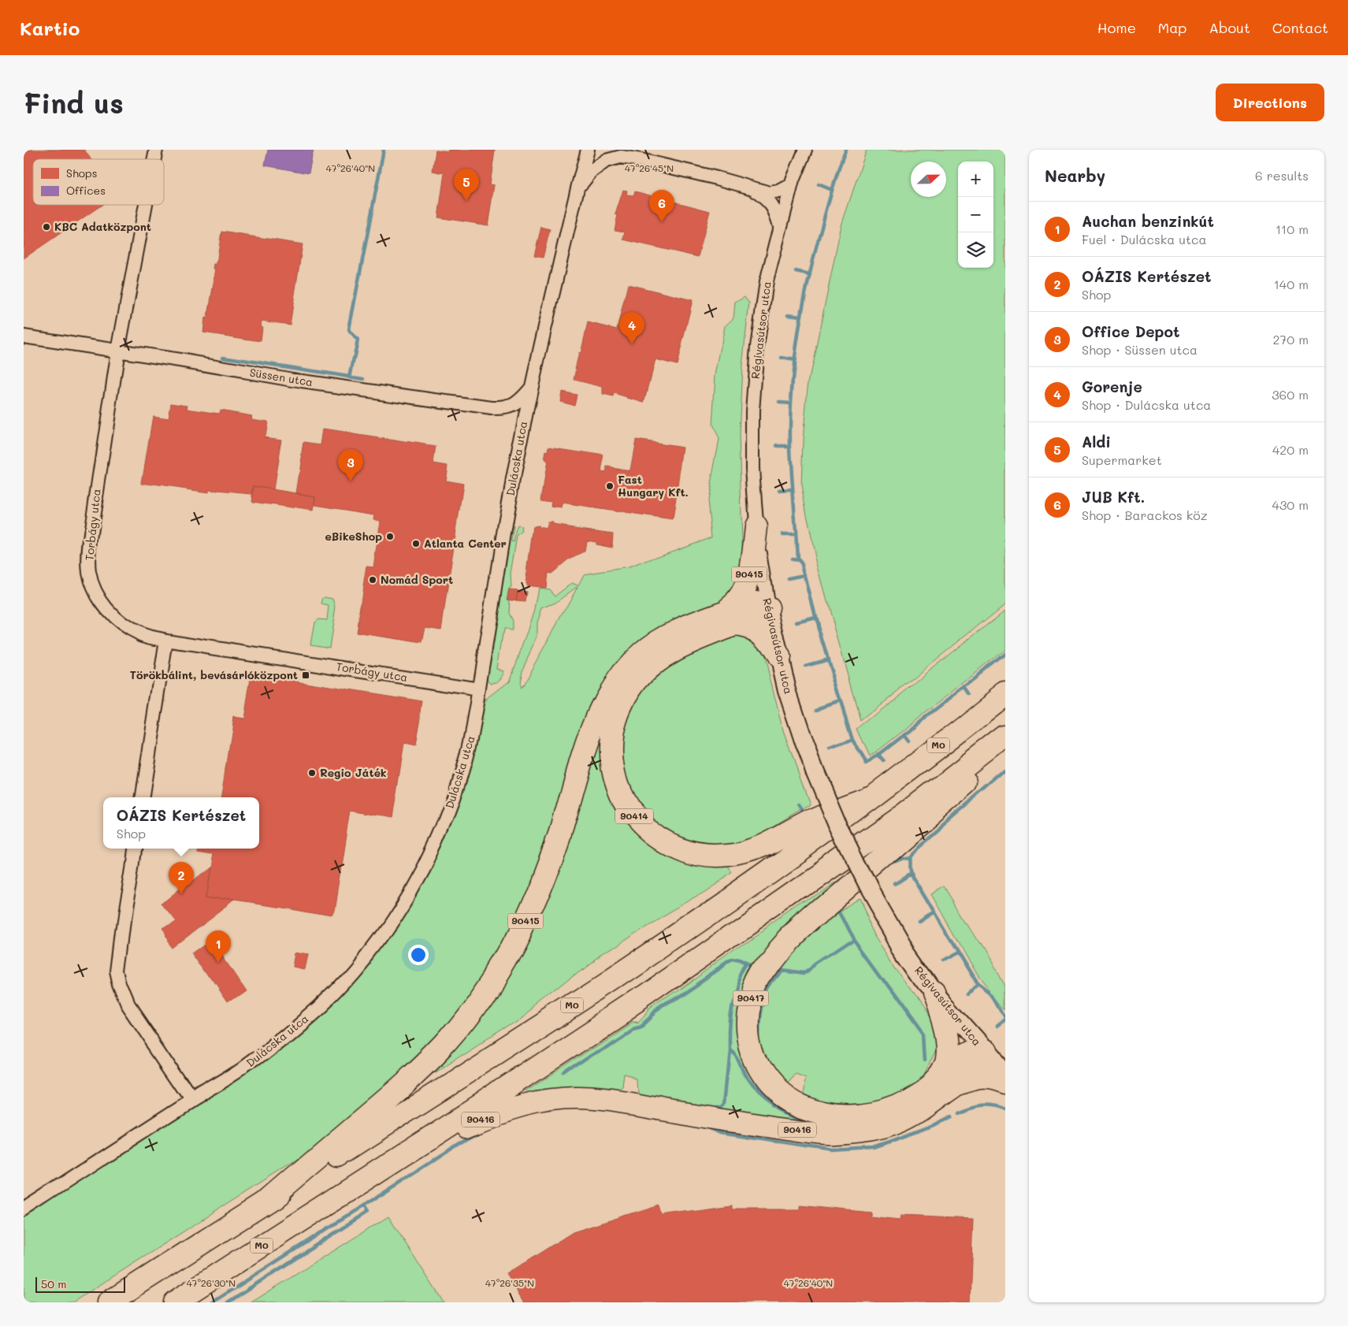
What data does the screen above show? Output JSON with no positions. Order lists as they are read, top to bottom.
{
  "streets": {
    "highway": [
      "90415",
      "M0",
      "90414",
      "90417",
      "90416"
    ],
    "street": [
      "Régivasútsor utca",
      "Süssen utca",
      "Dulácska utca",
      "Torbágy utca"
    ]
  },
  "crossings": [
    ["Régivasútsor utca", "90415"],
    ["Régivasútsor utca", "90416"],
    ["Süssen utca", "Dulácska utca"],
    ["Süssen utca", "Torbágy utca"],
    ["Dulácska utca", "Torbágy utca"],
    ["90415", "M0"],
    ["90415", "90414"],
    ["M0", "90414"],
    ["M0", "90417"],
    ["M0", "90416"],
    ["90417", "90416"]
  ],
  "places": {
    "other": [
      "KBC Adatközpont",
      "Fast Hungary Kft.",
      "eBikeShop",
      "Atlanta Center",
      "Nomád Sport",
      "Regio Játék"
    ],
    "transit": ["Törökbálint, bevásárlóközpont"]
  },
  "legend": ["Shops", "Offices"],
  "scale_bar": "50 m",
  "north": "right",
  "page": {
    "header": "Kartio",
    "nav": [
      "Home",
      "Map",
      "About",
      "Contact"
    ],
    "buttons": "Directions",
    "title": "Find us",
    "heading": ["Nearby", "6 results"],
    "map_buttons": ["+", "−"],
    "pins": [
      "5",
      "6",
      "4",
      "3",
      "2",
      "1"
    ],
    "list": [
      {
        "mark": "1",
        "name": "Auchan benzinkút",
        "note": "Fuel · Dulácska utca",
        "value": "110 m"
      },
      {
        "mark": "2",
        "name": "OÁZIS Kertészet",
        "note": "Shop",
        "value": "140 m"
      },
      {
        "mark": "3",
        "name": "Office Depot",
        "note": "Shop · Süssen utca",
        "value": "270 m"
      },
      {
        "mark": "4",
        "name": "Gorenje",
        "note": "Shop · Dulácska utca",
        "value": "360 m"
      },
      {
        "mark": "5",
        "name": "Aldi",
        "note": "Supermarket",
        "value": "420 m"
      },
      {
        "mark": "6",
        "name": "JUB Kft.",
        "note": "Shop · Barackos köz",
        "value": "430 m"
      }
    ],
    "popup": ["OÁZIS Kertészet", "Shop"],
    "scale": "50 m"
  },
  "coordinates": [
    "47°26'40\"N",
    "47°26'45\"N",
    "47°26'30\"N",
    "47°26'35\"N"
  ]
}
